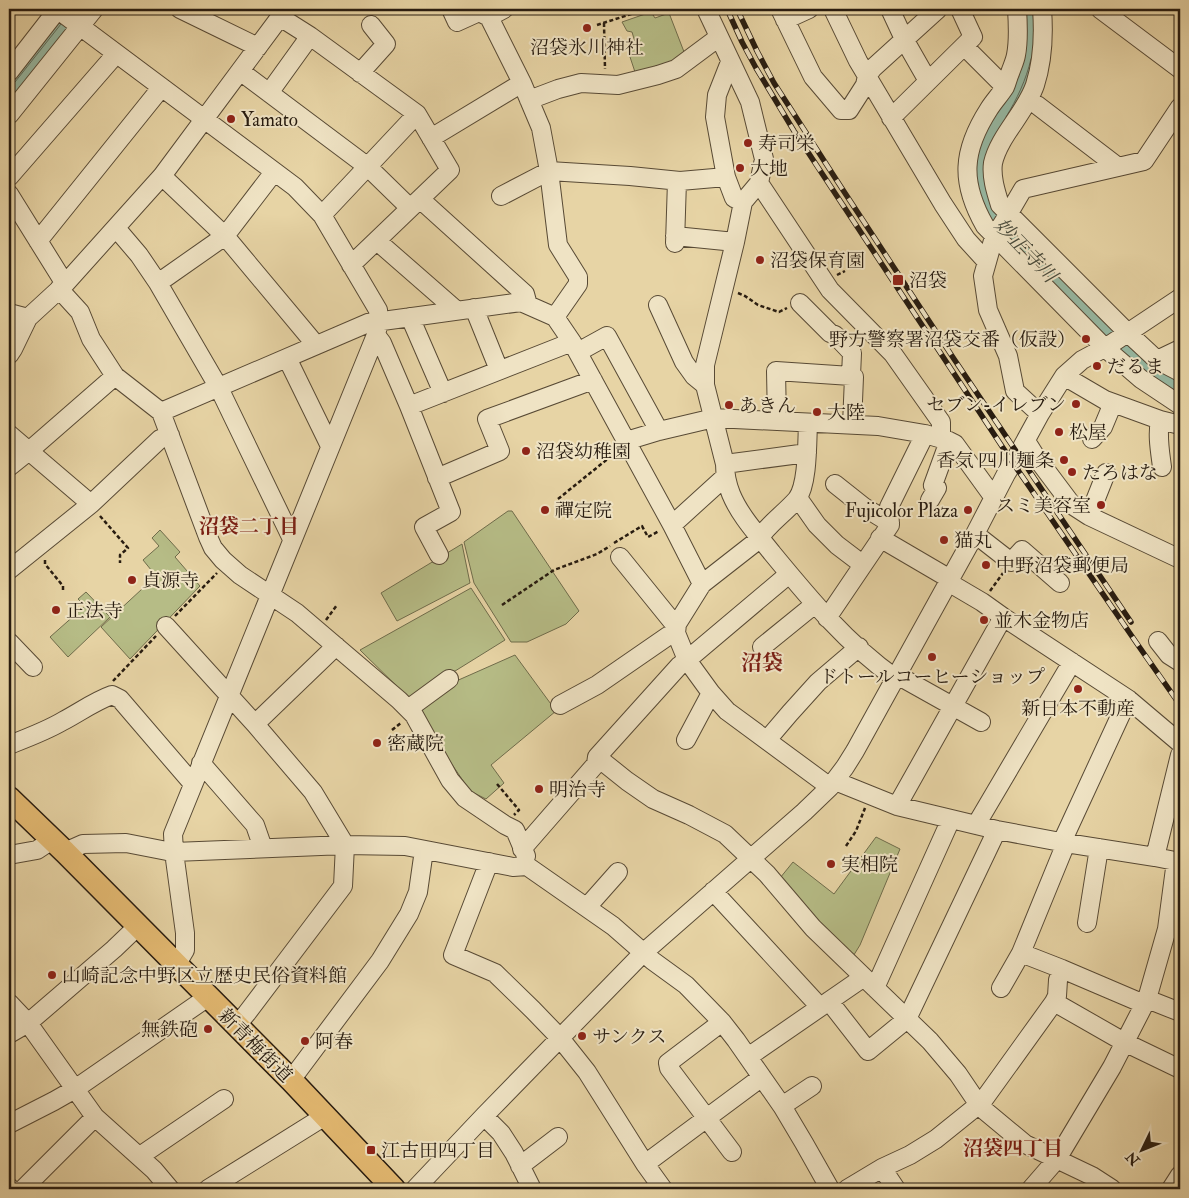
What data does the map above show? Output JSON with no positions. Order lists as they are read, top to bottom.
{
  "streets": {
    "main road": ["新青梅街道"]
  },
  "districts": ["沼袋二丁目", "沼袋", "沼袋四丁目"],
  "water": ["妙正寺川"],
  "places": {
    "other": [
      "沼袋氷川神社",
      "Yamato",
      "寿司栄",
      "大地",
      "沼袋保育園",
      "野方警察署沼袋交番（仮設）",
      "だるま",
      "セブン-イレブン",
      "あきん",
      "大陸",
      "松屋",
      "沼袋幼稚園",
      "香気 四川麺条",
      "たろはな",
      "スミ美容室",
      "禪定院",
      "Fujicolor Plaza",
      "猫丸",
      "中野沼袋郵便局",
      "貞源寺",
      "正法寺",
      "並木金物店",
      "ドトールコーヒーショップ",
      "新日本不動産",
      "密蔵院",
      "明治寺",
      "実相院",
      "山崎記念中野区立歴史民俗資料館",
      "無鉄砲",
      "サンクス",
      "阿春"
    ],
    "transit": ["沼袋", "江古田四丁目"]
  },
  "north": "bottom left"
}
